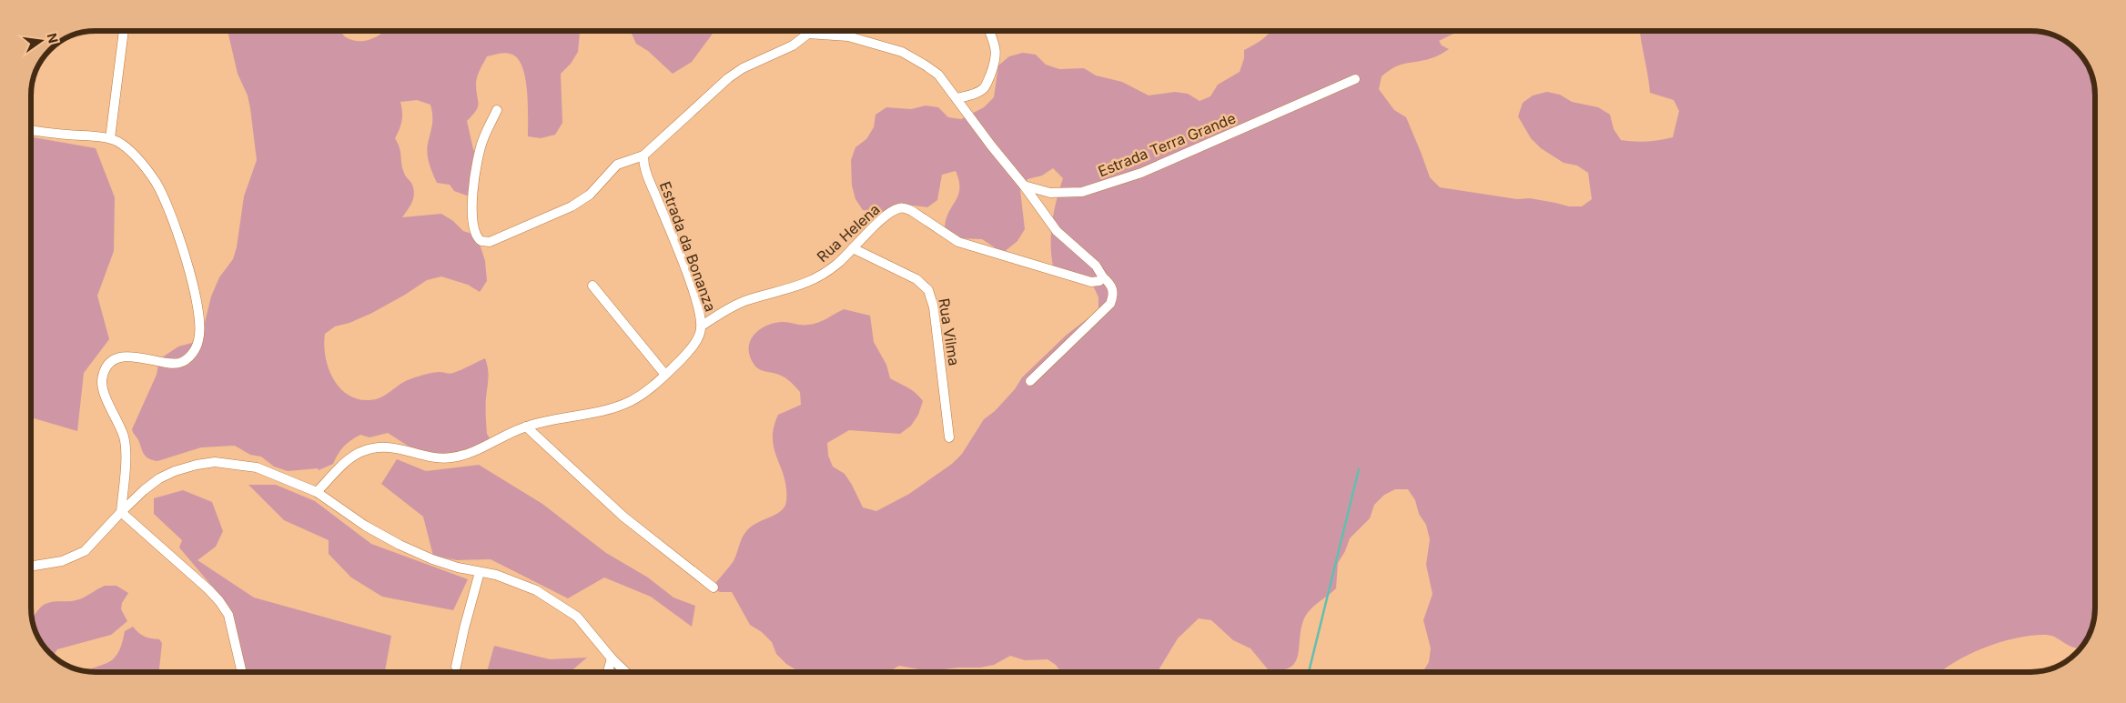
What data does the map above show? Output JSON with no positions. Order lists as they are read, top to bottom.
{
  "streets": {
    "street": [
      "Estrada Terra Grande",
      "Rua Helena",
      "Estrada da Bonanza",
      "Rua Vilma"
    ]
  },
  "crossings": [
    ["Rua Helena", "Estrada da Bonanza"],
    ["Rua Helena", "Rua Vilma"]
  ],
  "north": "right"
}
